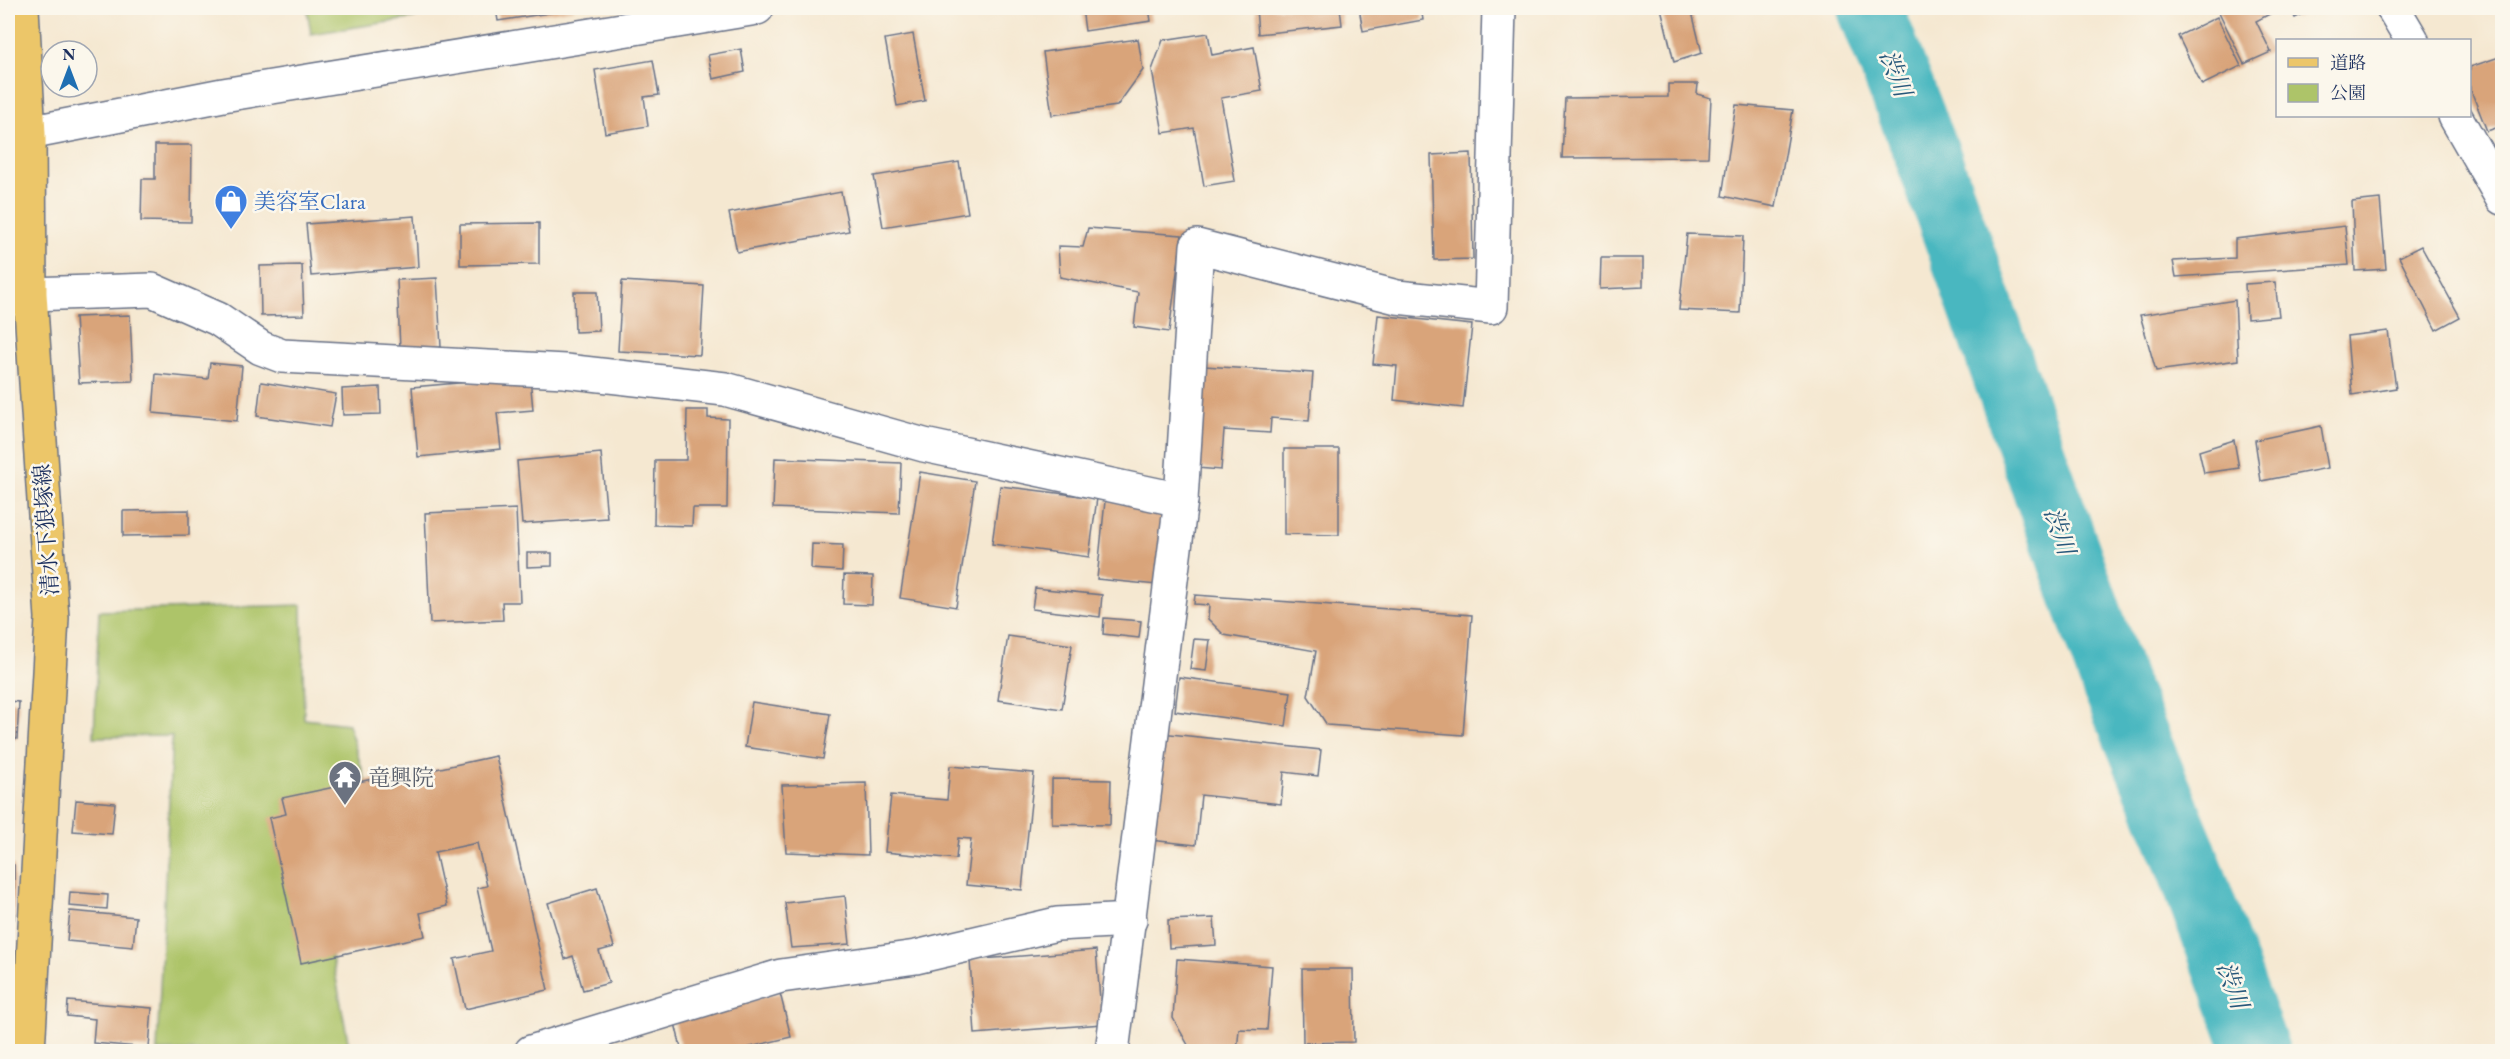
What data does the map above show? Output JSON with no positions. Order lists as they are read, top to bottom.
{
  "streets": {
    "main road": ["清水下狼塚線"]
  },
  "water": ["渋川"],
  "places": {
    "shop": ["美容室Clara"],
    "temple": ["竜興院"]
  },
  "legend": ["道路", "公園"],
  "north": "top"
}
